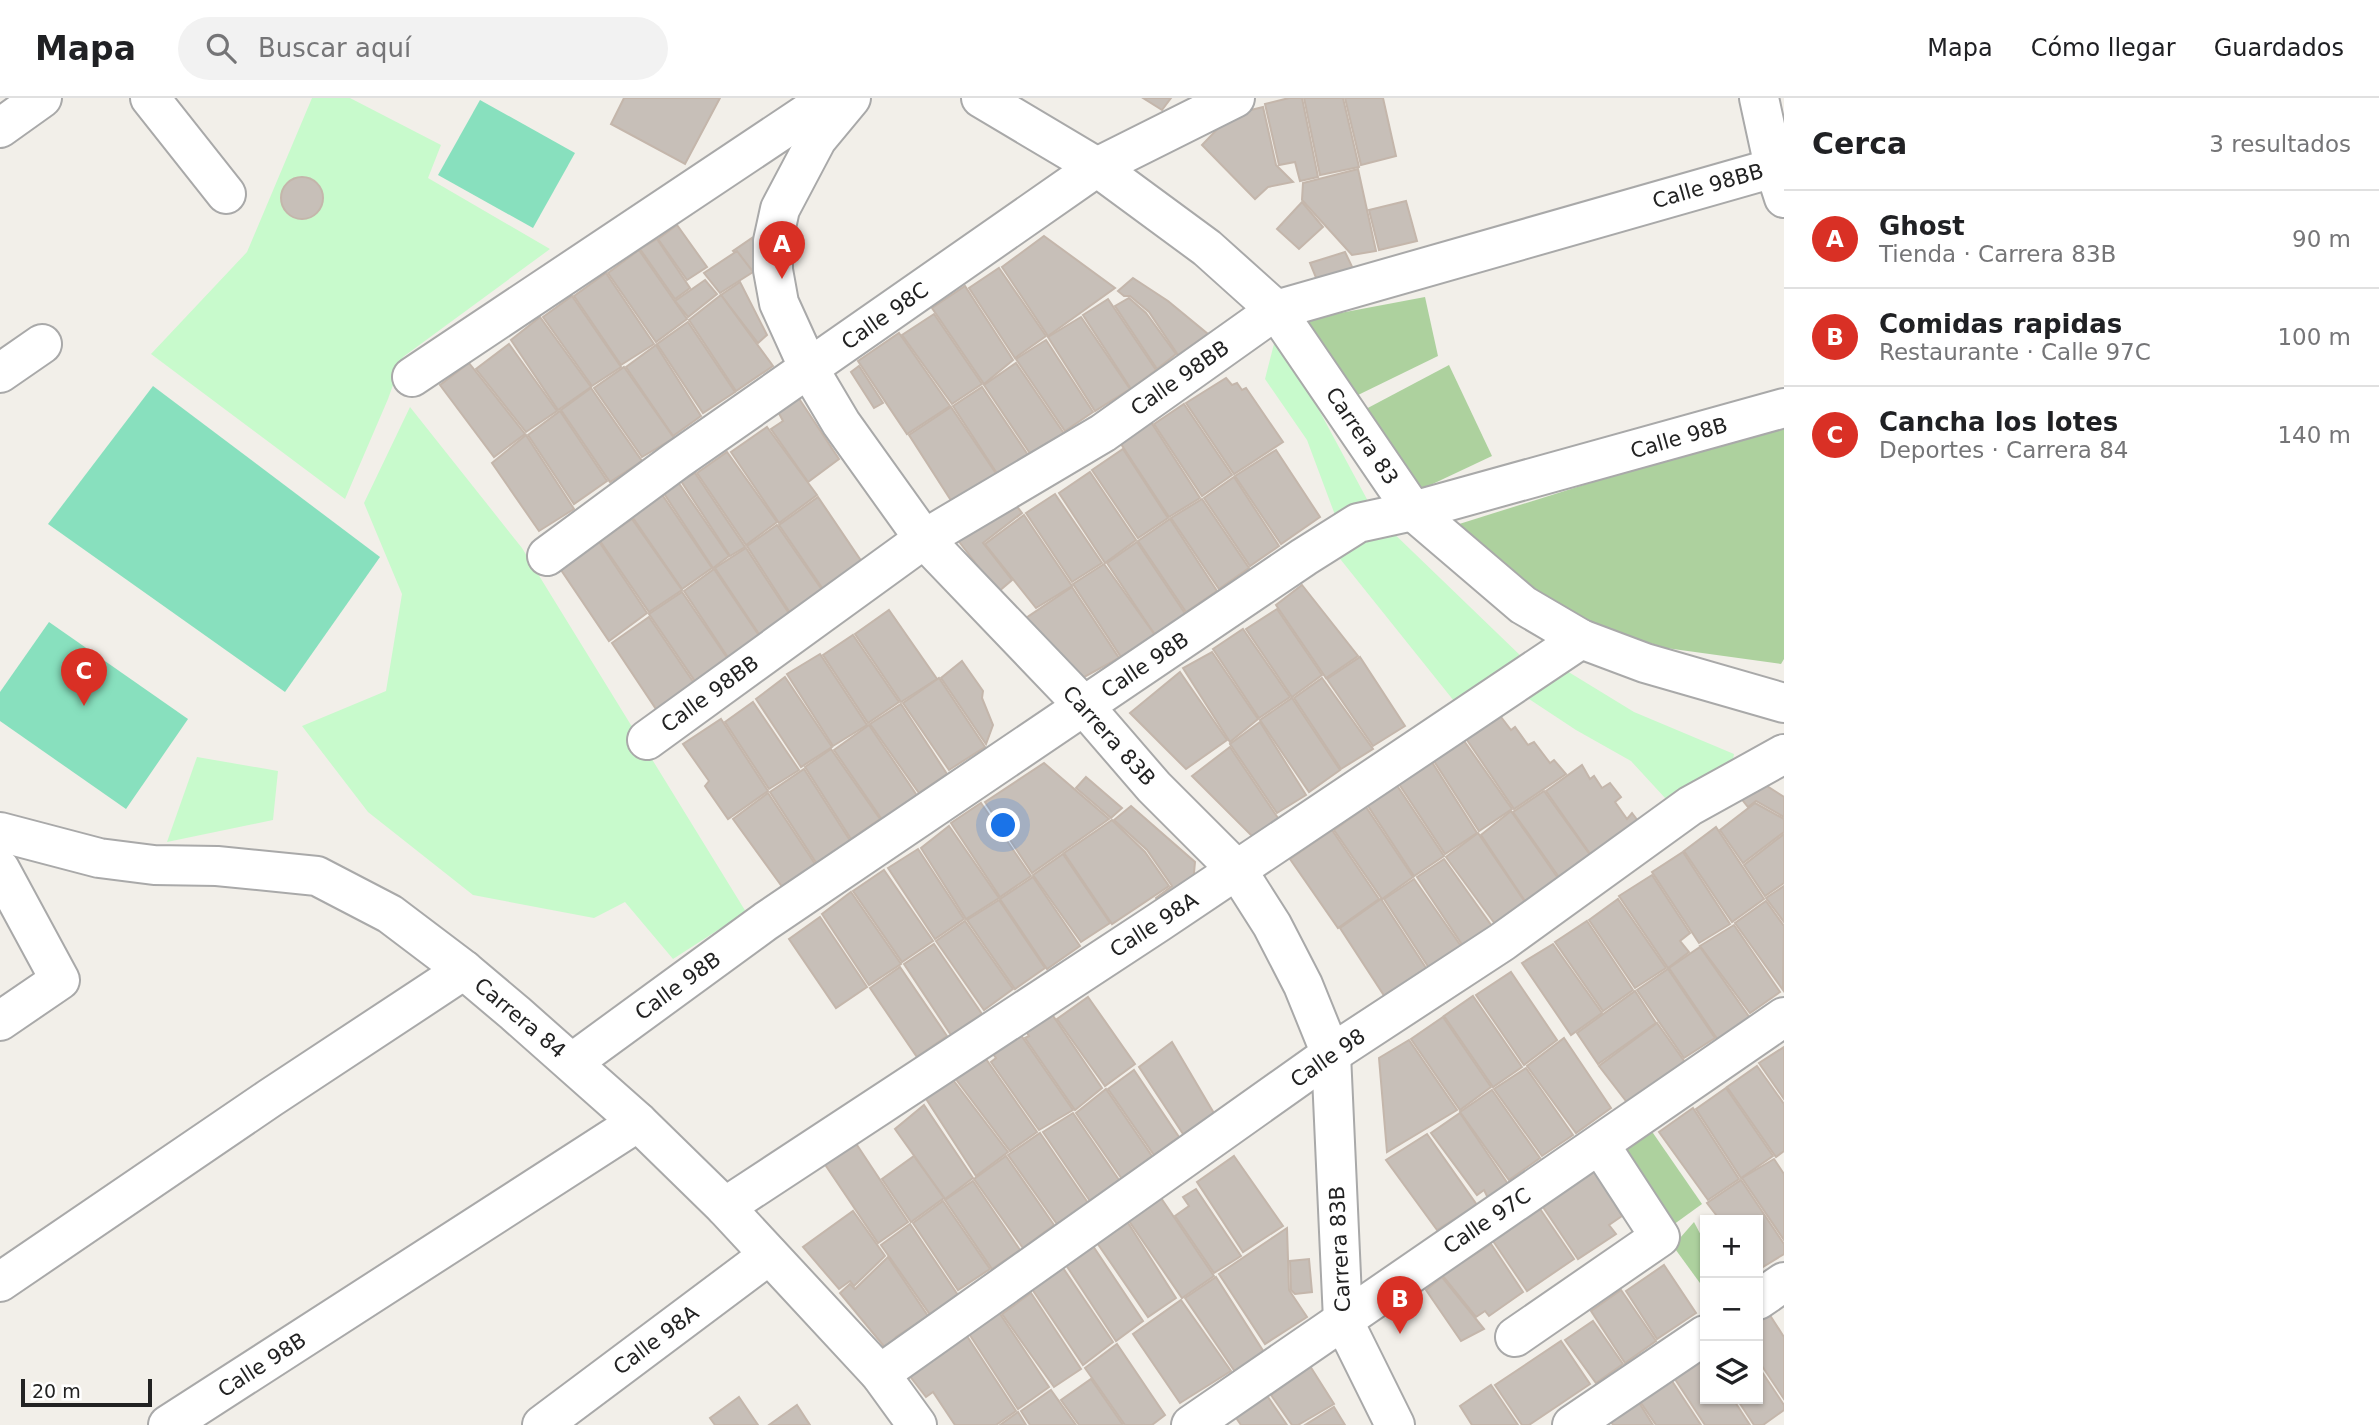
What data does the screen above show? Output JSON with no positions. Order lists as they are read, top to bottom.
{
  "streets": {
    "street": [
      "Calle 98BB",
      "Calle 98C",
      "Carrera 83",
      "Calle 98B",
      "Carrera 83B",
      "Calle 98A",
      "Carrera 84",
      "Calle 98",
      "Calle 97C"
    ]
  },
  "crossings": [
    ["Calle 98BB", "Carrera 83"],
    ["Calle 98BB", "Carrera 83B"],
    ["Calle 98C", "Carrera 83"],
    ["Calle 98C", "Carrera 83B"],
    ["Carrera 83", "Calle 98B"],
    ["Carrera 83", "Calle 98A"],
    ["Calle 98B", "Carrera 83B"],
    ["Calle 98B", "Carrera 84"],
    ["Carrera 83B", "Calle 98A"],
    ["Carrera 83B", "Calle 98"],
    ["Carrera 83B", "Calle 97C"],
    ["Calle 98A", "Carrera 84"],
    ["Carrera 84", "Calle 98"]
  ],
  "scale_bar": "20 m",
  "page": {
    "header": "Mapa",
    "search": "Buscar aquí",
    "nav": ["Mapa", "Cómo llegar", "Guardados"],
    "heading": ["Cerca", "3 resultados"],
    "list": [
      {
        "mark": "A",
        "name": "Ghost",
        "note": "Tienda · Carrera 83B",
        "value": "90 m"
      },
      {
        "mark": "B",
        "name": "Comidas rapidas",
        "note": "Restaurante · Calle 97C",
        "value": "100 m"
      },
      {
        "mark": "C",
        "name": "Cancha los lotes",
        "note": "Deportes · Carrera 84",
        "value": "140 m"
      }
    ],
    "pins": ["A", "C", "B"],
    "map_buttons": ["+", "−"],
    "scale": "20 m"
  }
}
